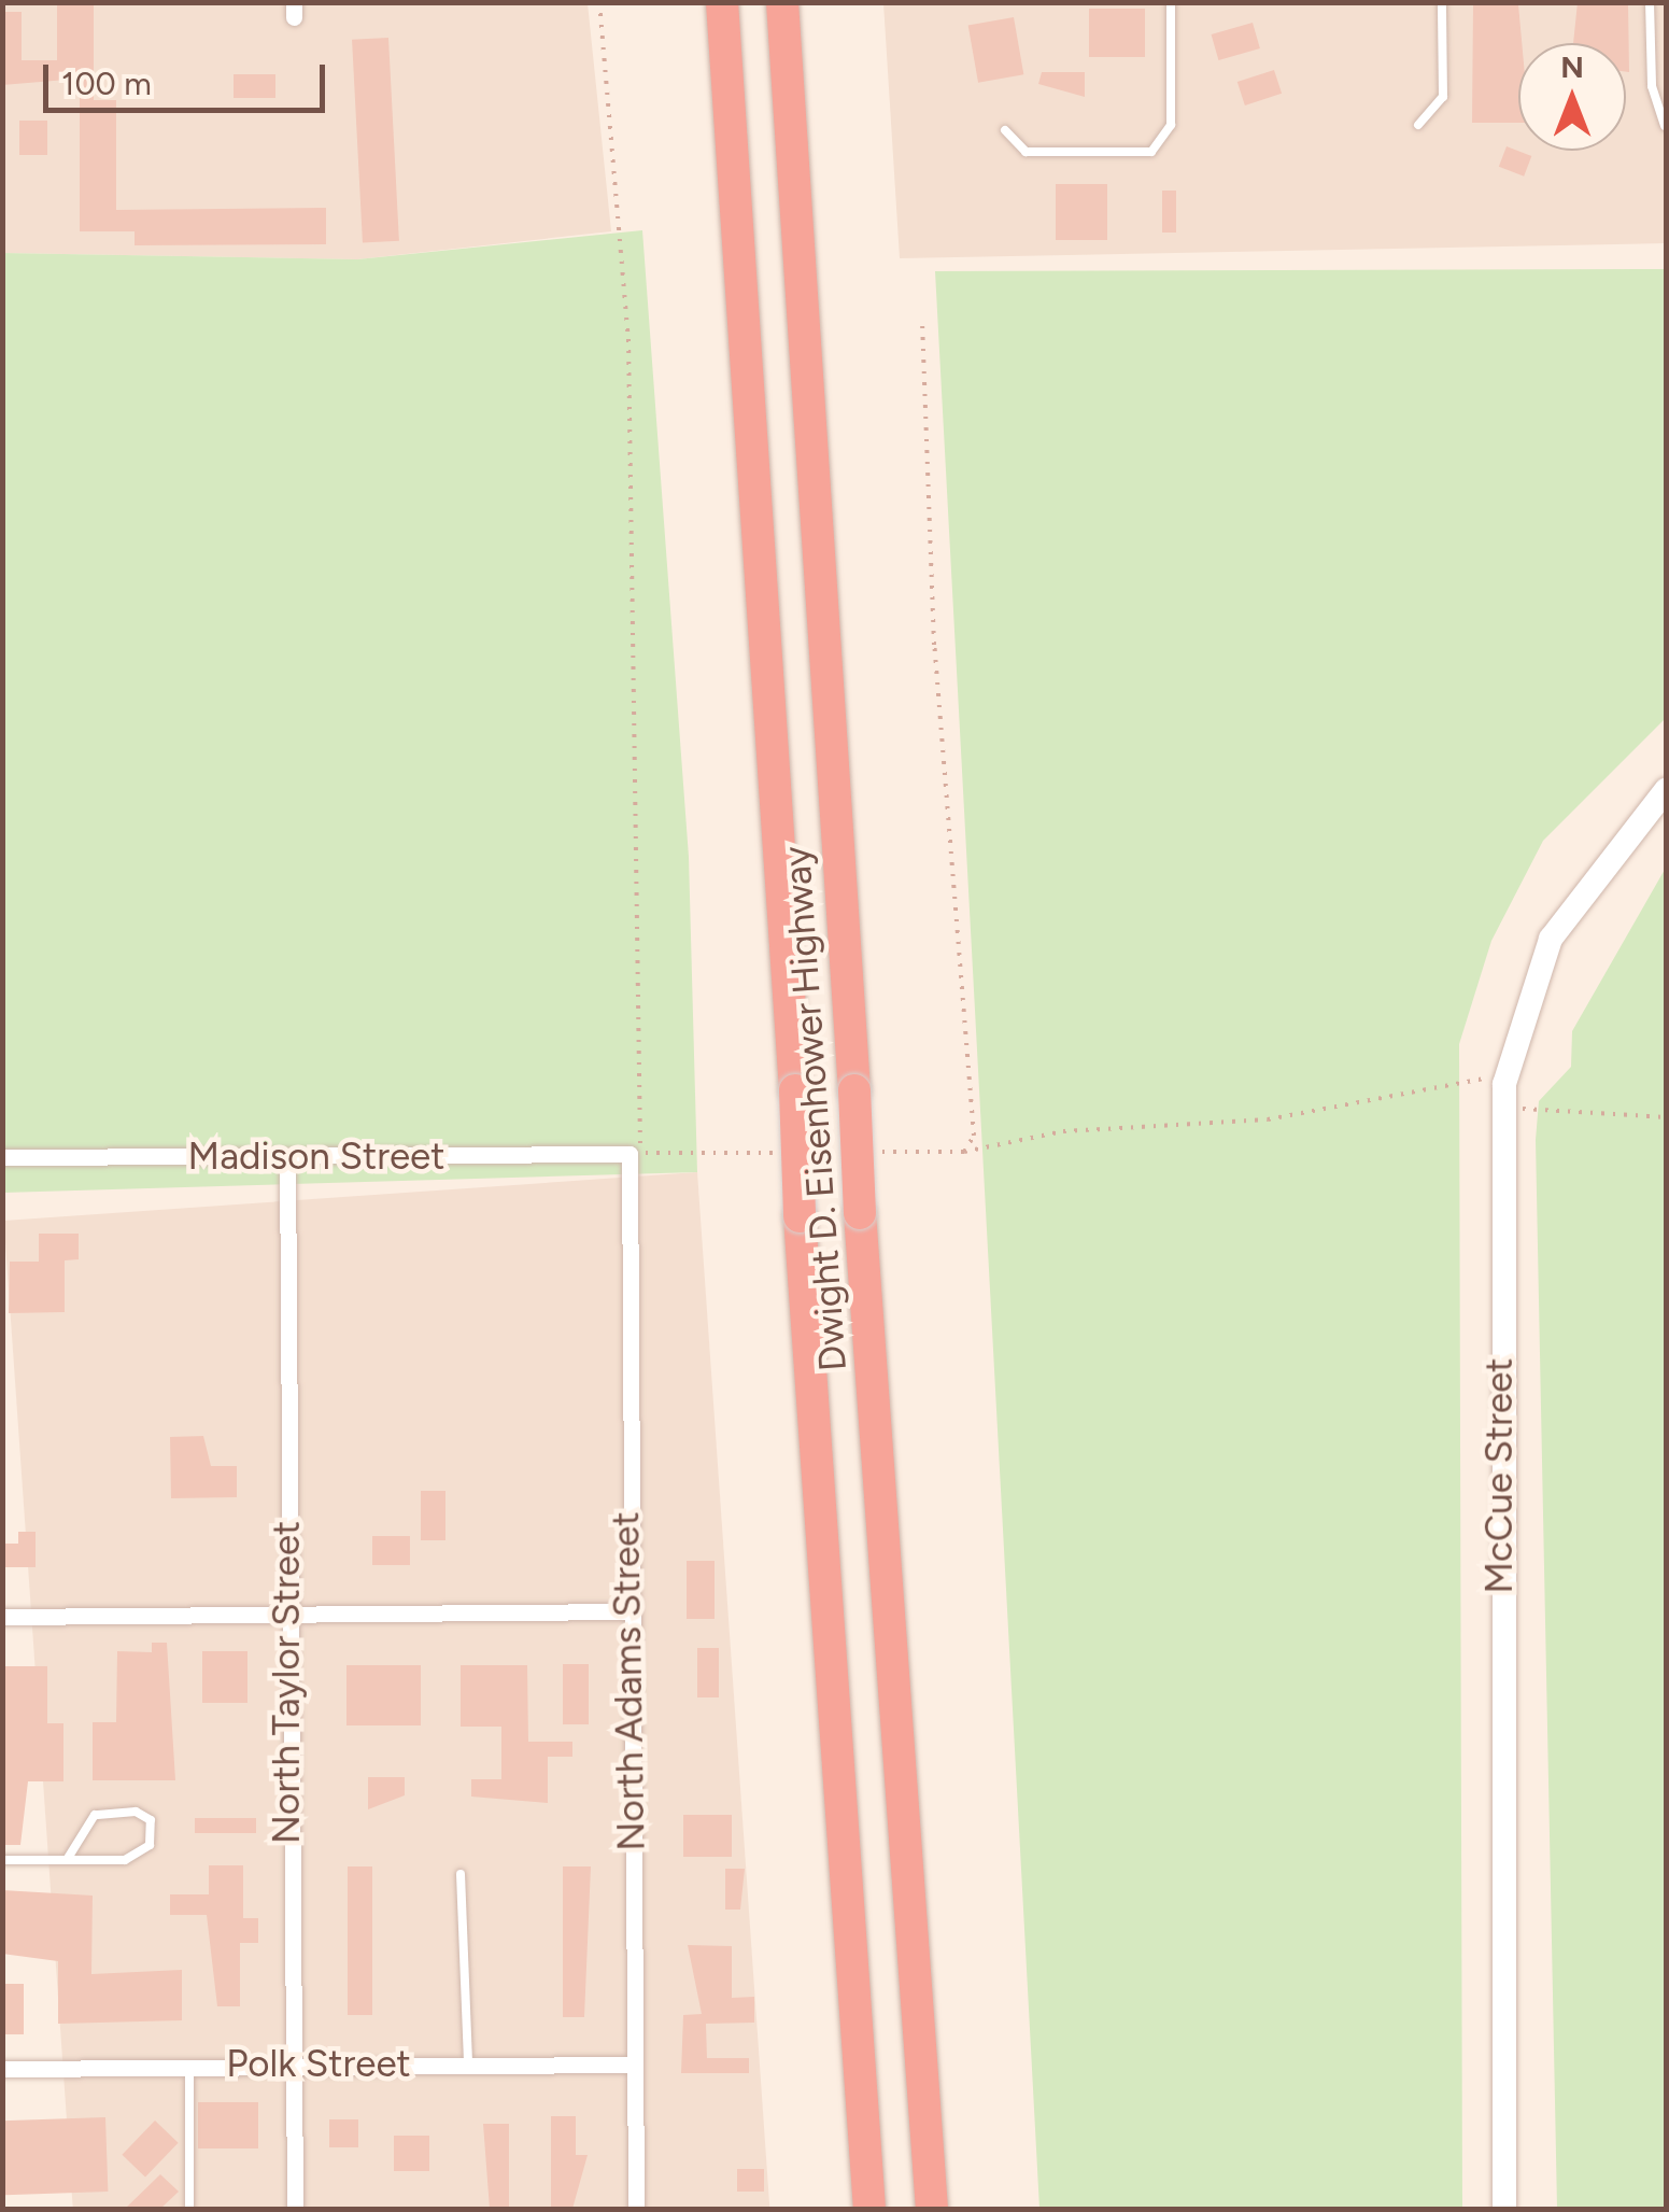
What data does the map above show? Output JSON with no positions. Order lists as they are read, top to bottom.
{
  "streets": {
    "highway": ["Dwight D. Eisenhower Highway"],
    "main road": ["McCue Street"],
    "street": [
      "Madison Street",
      "North Adams Street",
      "North Taylor Street",
      "Polk Street"
    ]
  },
  "crossings": [
    ["Madison Street", "North Adams Street"],
    ["Madison Street", "North Taylor Street"],
    ["North Adams Street", "Polk Street"],
    ["North Taylor Street", "Polk Street"]
  ],
  "scale_bar": "100 m",
  "north": "top"
}
